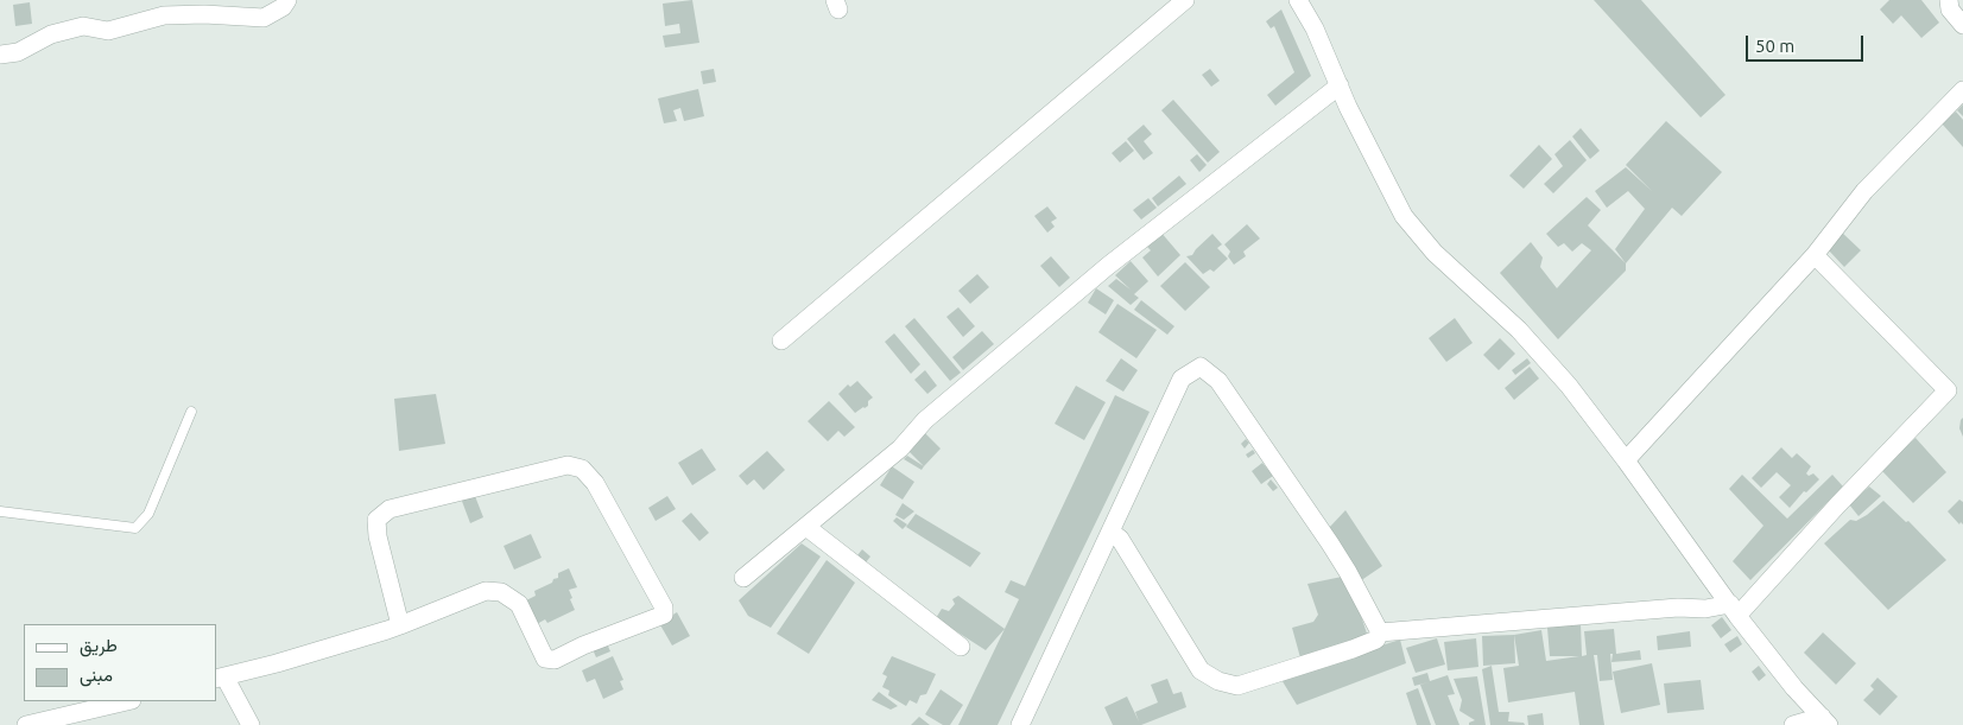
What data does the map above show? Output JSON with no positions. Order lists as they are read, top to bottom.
{
  "legend": ["طريق", "مبنى"],
  "scale_bar": "50 m"
}
